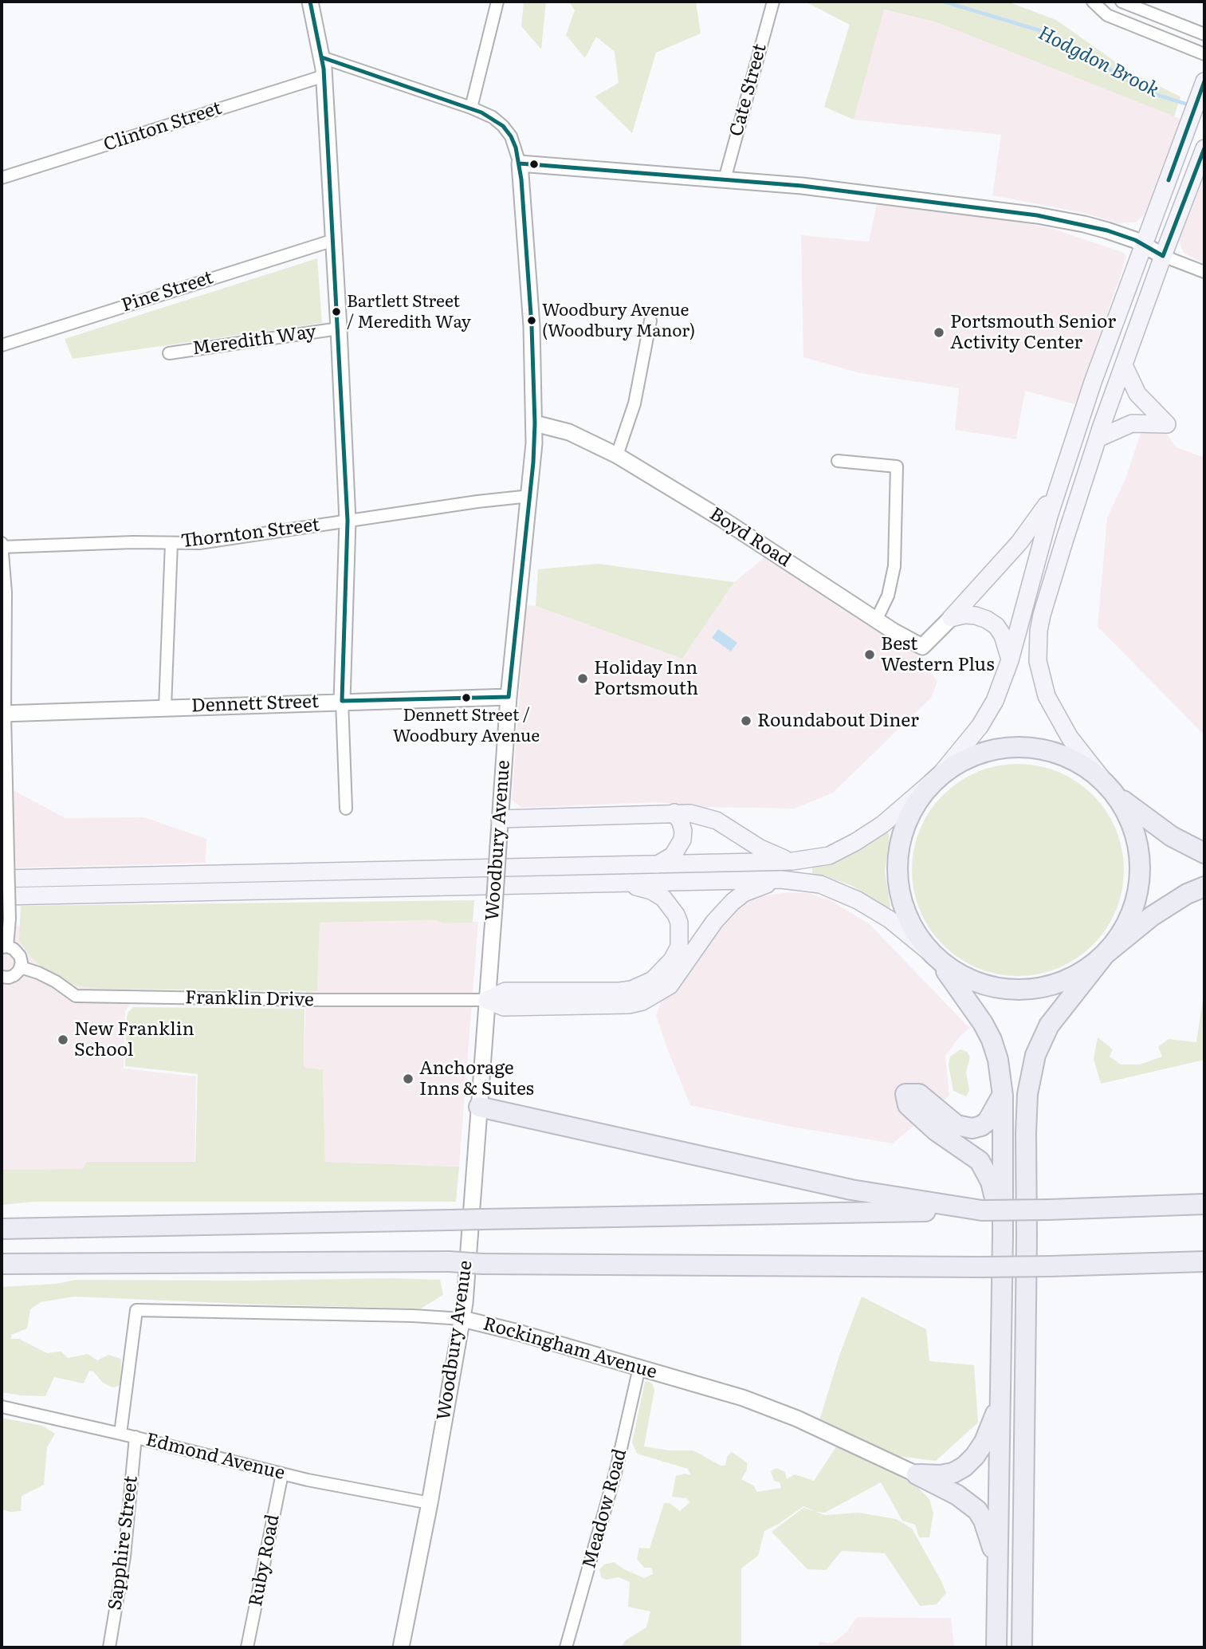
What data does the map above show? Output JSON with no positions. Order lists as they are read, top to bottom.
{
  "streets": {
    "street": [
      "Cate Street",
      "Clinton Street",
      "Pine Street",
      "Meredith Way",
      "Thornton Street",
      "Boyd Road",
      "Dennett Street",
      "Woodbury Avenue",
      "Franklin Drive",
      "Rockingham Avenue",
      "Edmond Avenue",
      "Meadow Road",
      "Sapphire Street",
      "Ruby Road"
    ]
  },
  "crossings": [
    ["Thornton Street", "Woodbury Avenue"],
    ["Boyd Road", "Woodbury Avenue"],
    ["Dennett Street", "Woodbury Avenue"],
    ["Woodbury Avenue", "Franklin Drive"],
    ["Woodbury Avenue", "Rockingham Avenue"],
    ["Woodbury Avenue", "Edmond Avenue"],
    ["Rockingham Avenue", "Edmond Avenue"],
    ["Rockingham Avenue", "Meadow Road"],
    ["Edmond Avenue", "Sapphire Street"],
    ["Edmond Avenue", "Ruby Road"]
  ],
  "water": ["Hodgdon Brook"],
  "places": [
    "Bartlett Street / Meredith Way",
    "Woodbury Avenue (Woodbury Manor)",
    "Portsmouth Senior Activity Center",
    "Best Western Plus",
    "Holiday Inn Portsmouth",
    "Dennett Street / Woodbury Avenue",
    "Roundabout Diner",
    "New Franklin School",
    "Anchorage Inns & Suites"
  ]
}
